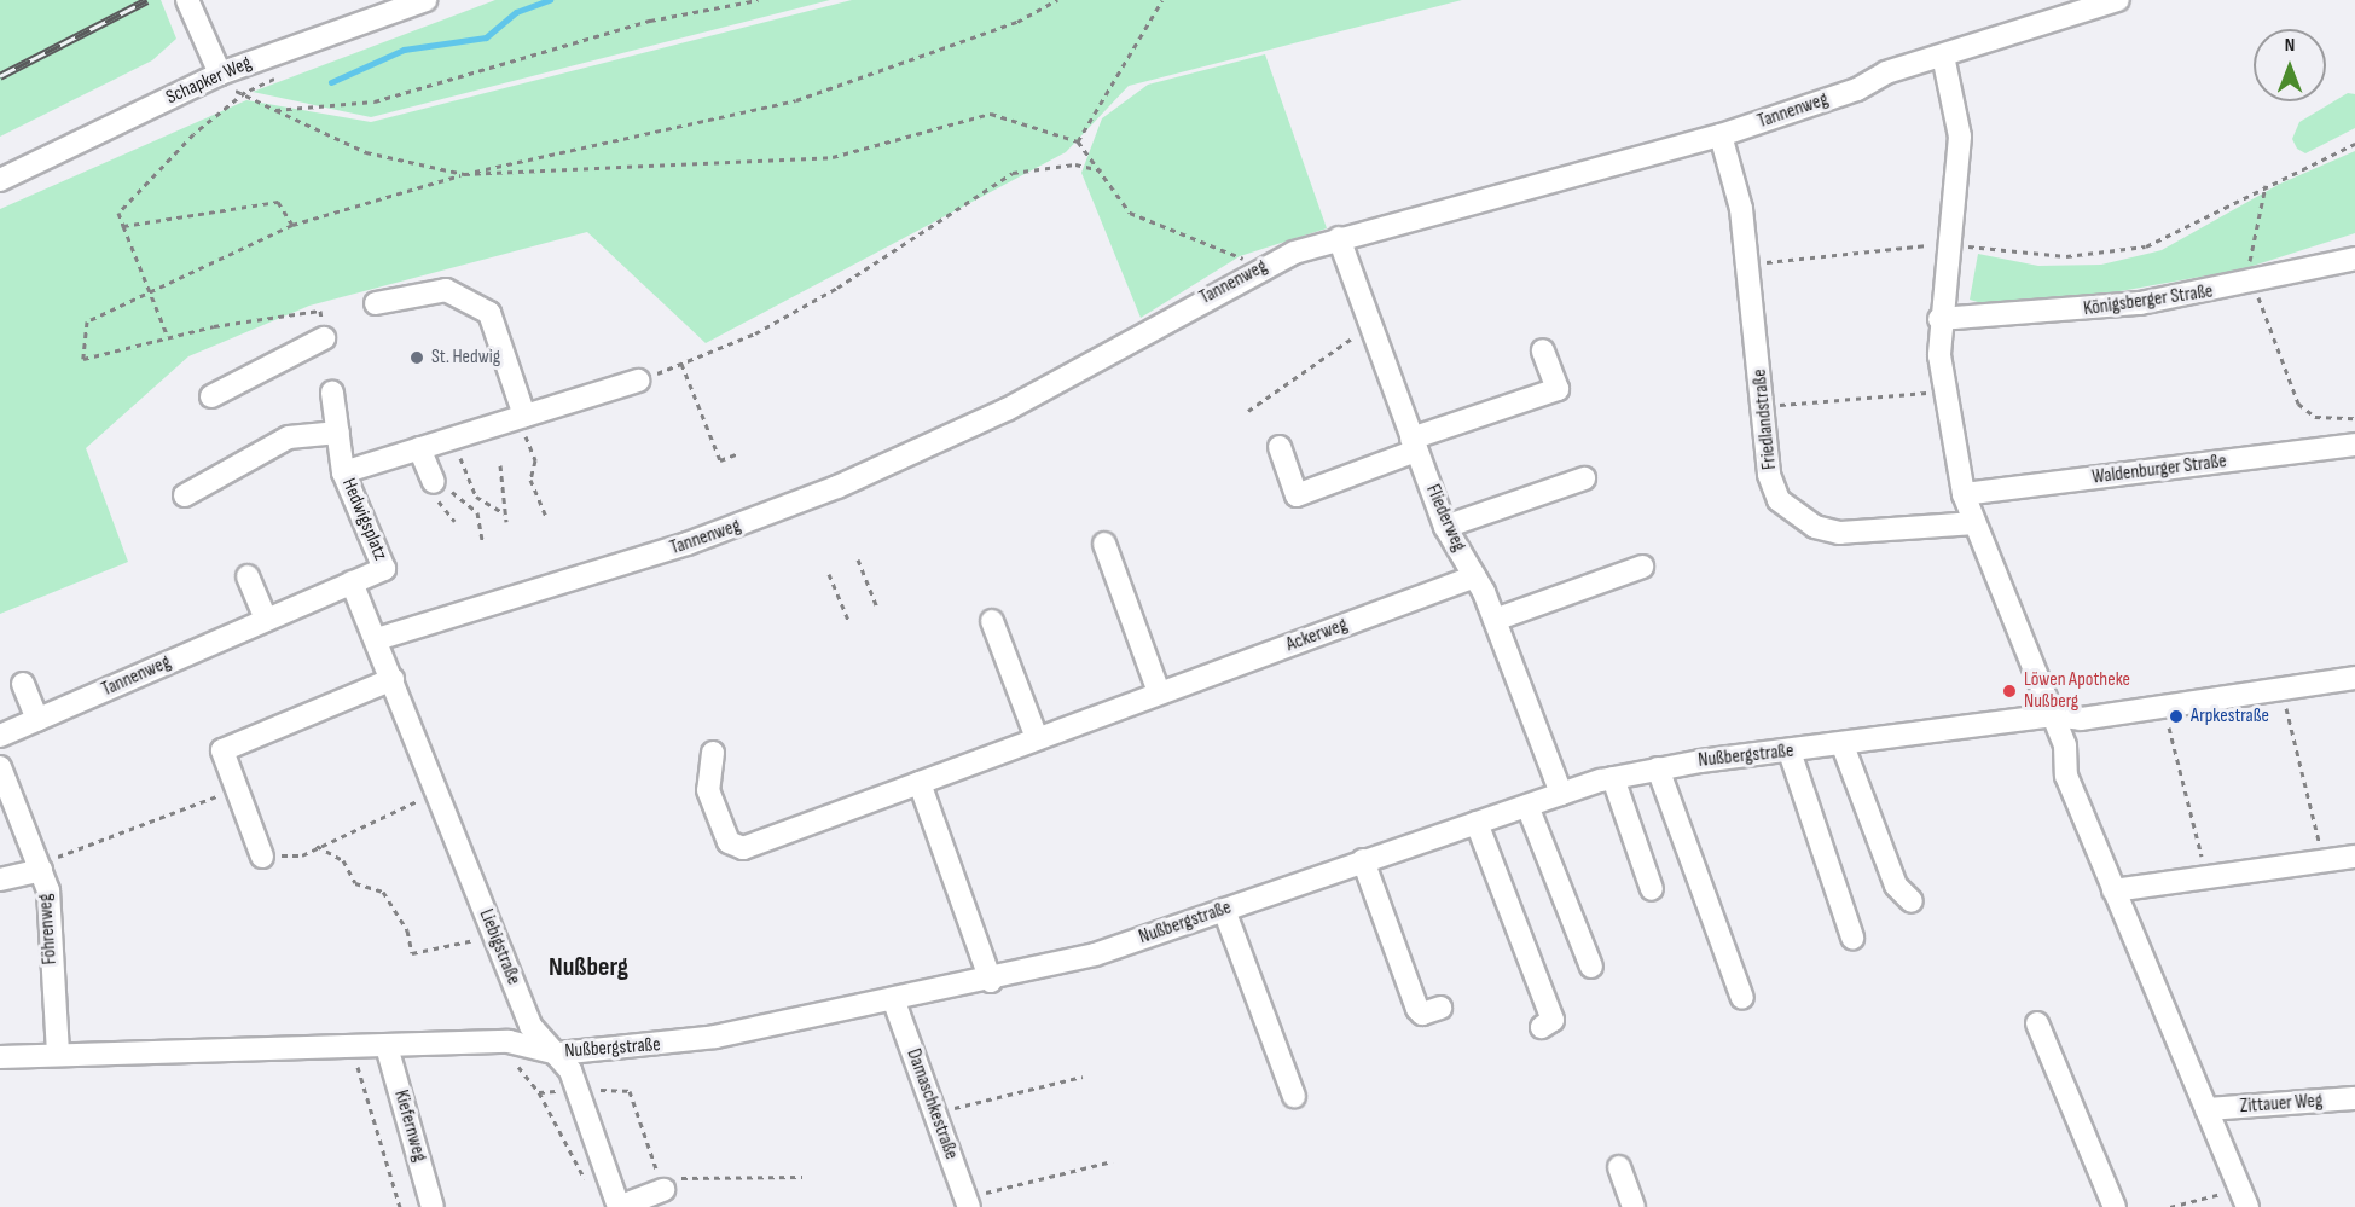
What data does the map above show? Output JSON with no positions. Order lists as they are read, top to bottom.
{
  "streets": {
    "street": [
      "Schapker Weg",
      "Tannenweg",
      "Königsberger Straße",
      "Friedlandstraße",
      "Waldenburger Straße",
      "Fliederweg",
      "Hedwigsplatz",
      "Ackerweg",
      "Nußbergstraße",
      "Föhrenweg",
      "Liebigstraße",
      "Damaschkestraße",
      "Zittauer Weg",
      "Kiefernweg"
    ]
  },
  "crossings": [
    ["Tannenweg", "Friedlandstraße"],
    ["Tannenweg", "Fliederweg"],
    ["Tannenweg", "Hedwigsplatz"],
    ["Tannenweg", "Liebigstraße"],
    ["Fliederweg", "Ackerweg"],
    ["Fliederweg", "Nußbergstraße"],
    ["Hedwigsplatz", "Liebigstraße"],
    ["Nußbergstraße", "Föhrenweg"],
    ["Nußbergstraße", "Liebigstraße"],
    ["Nußbergstraße", "Damaschkestraße"],
    ["Nußbergstraße", "Kiefernweg"]
  ],
  "districts": ["Nußberg"],
  "places": ["St. Hedwig", "Löwen Apotheke Nußberg", "Arpkestraße"],
  "north": "top"
}
